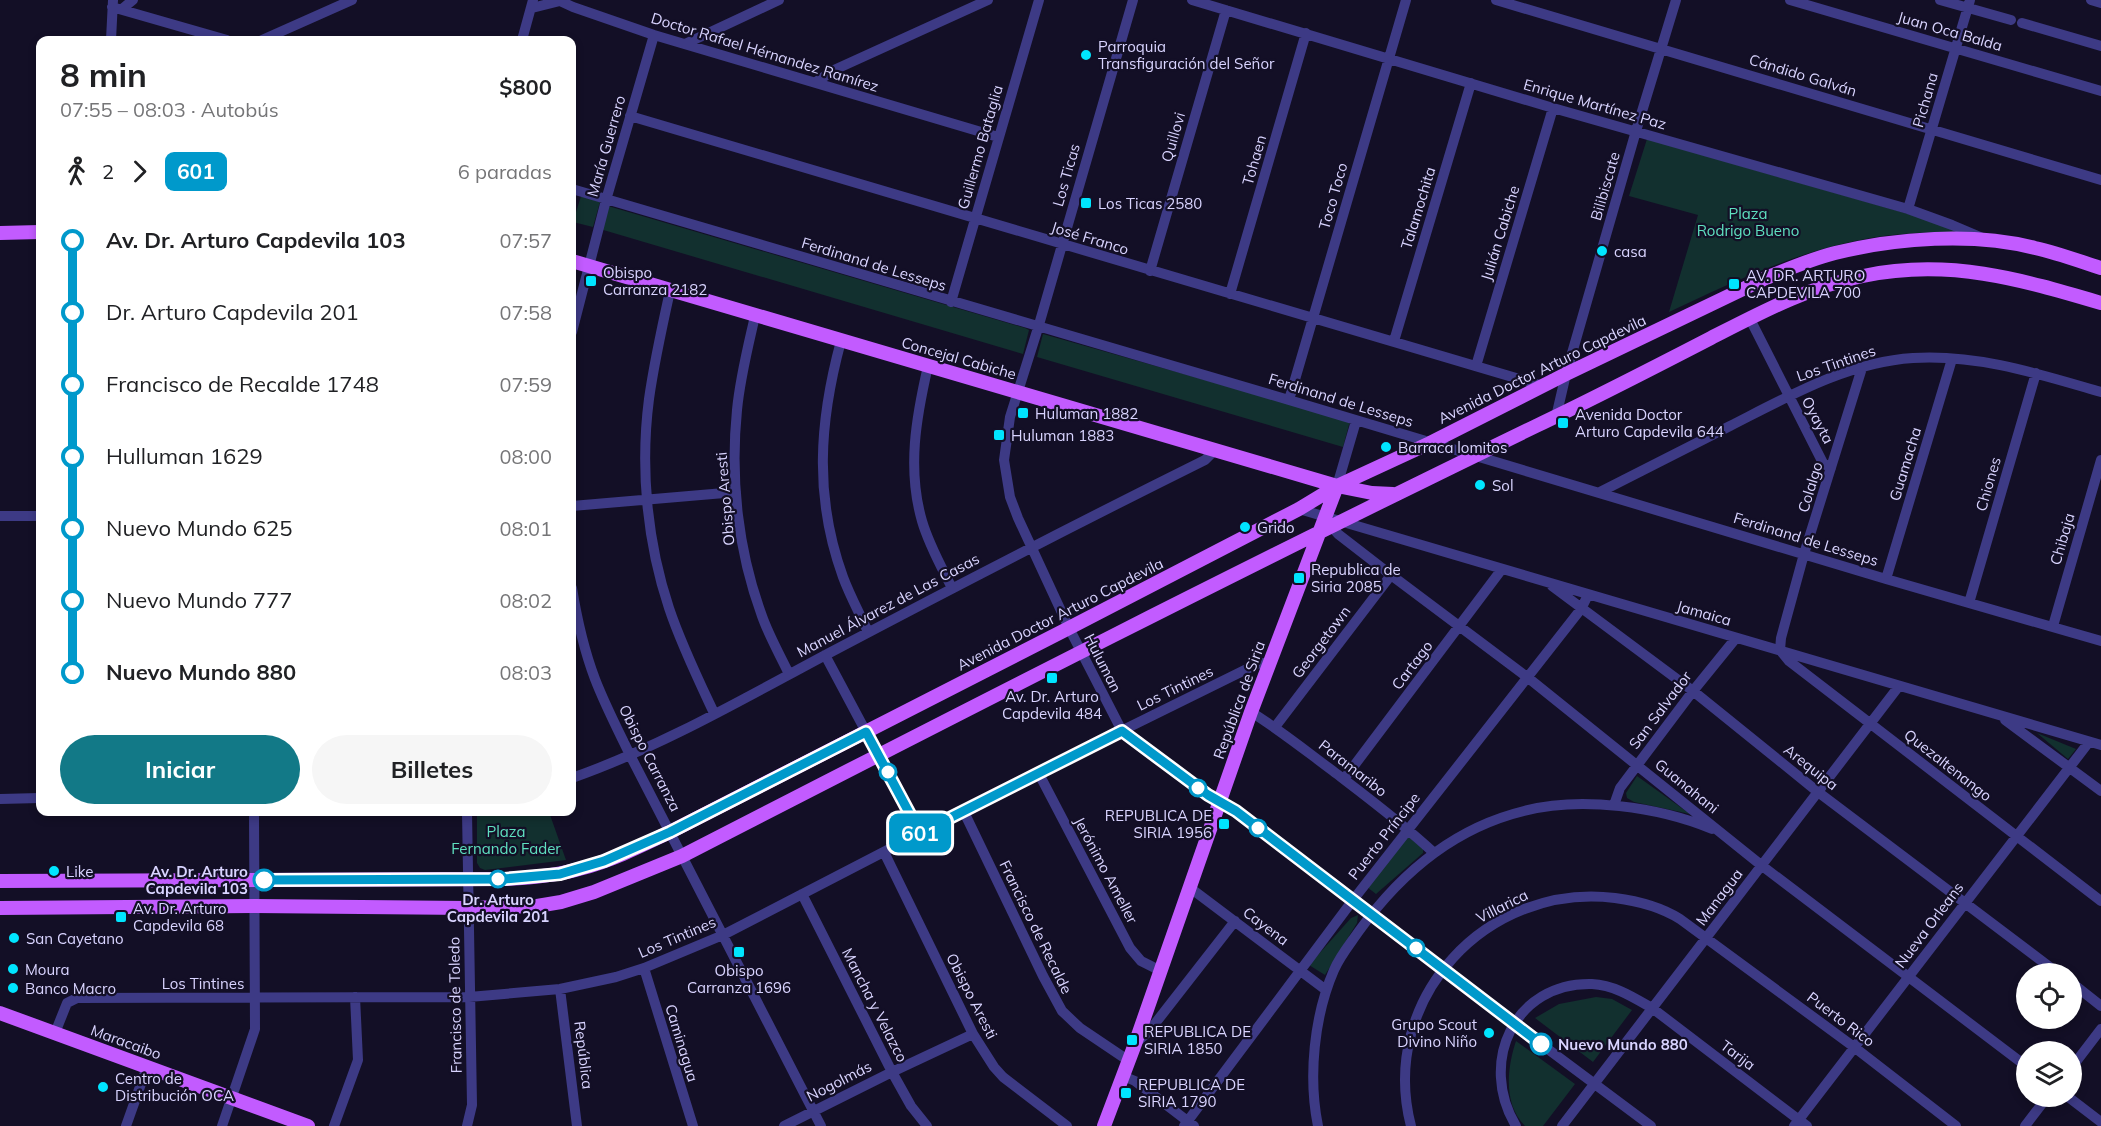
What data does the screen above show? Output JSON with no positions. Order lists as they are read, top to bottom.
{
  "streets": {
    "main road": [
      "Concejal Cabiche",
      "Avenida Doctor Arturo Capdevila",
      "República de Siria",
      "Maracaibo"
    ],
    "street": [
      "Juan Oca Balda",
      "Doctor Rafael Hérnandez Ramírez",
      "Cándido Galván",
      "Pichana",
      "Enrique Martínez Paz",
      "Quillovi",
      "María Guerrero",
      "Guillermo Bataglia",
      "Tohaen",
      "Los Ticas",
      "Bilibiscate",
      "Toco Toco",
      "Talamochita",
      "Julián Cabiche",
      "José Franco",
      "Ferdinand de Lesseps",
      "Los Tintines",
      "Oyayta",
      "Guamacha",
      "Chiones",
      "Colalgo",
      "Obispo Aresti",
      "Chibaja",
      "Manuel Álvarez de Las Casas",
      "Jamaica",
      "Georgetown",
      "Huluman",
      "Cartago",
      "San Salvador",
      "Obispo Carranza",
      "Quezaltenango",
      "Arequipa",
      "Paramaribo",
      "Guanahani",
      "Puerto Príncipe",
      "Jerónimo Ameller",
      "Managua",
      "Villarica",
      "Nueva Orleans",
      "Cayena",
      "Francisco de Recalde",
      "Francisco de Toledo",
      "Mancha y Velazco",
      "Puerto Rico",
      "Caminagua",
      "República",
      "Tarija",
      "Nogolmás"
    ]
  },
  "crossings": [
    ["Juan Oca Balda", "Pichana"],
    ["Doctor Rafael Hérnandez Ramírez", "María Guerrero"],
    ["Doctor Rafael Hérnandez Ramírez", "Guillermo Bataglia"],
    ["Cándido Galván", "Pichana"],
    ["Cándido Galván", "Bilibiscate"],
    ["Pichana", "Enrique Martínez Paz"],
    ["Enrique Martínez Paz", "Quillovi"],
    ["Enrique Martínez Paz", "Tohaen"],
    ["Enrique Martínez Paz", "Bilibiscate"],
    ["Enrique Martínez Paz", "Toco Toco"],
    ["Enrique Martínez Paz", "Talamochita"],
    ["Enrique Martínez Paz", "Julián Cabiche"],
    ["Enrique Martínez Paz", "Avenida Doctor Arturo Capdevila"],
    ["Quillovi", "José Franco"],
    ["María Guerrero", "José Franco"],
    ["María Guerrero", "Ferdinand de Lesseps"],
    ["María Guerrero", "Concejal Cabiche"],
    ["Guillermo Bataglia", "José Franco"],
    ["Guillermo Bataglia", "Ferdinand de Lesseps"],
    ["Tohaen", "José Franco"],
    ["Los Ticas", "José Franco"],
    ["Los Ticas", "Ferdinand de Lesseps"],
    ["Los Ticas", "Concejal Cabiche"],
    ["Los Ticas", "Huluman"],
    ["Bilibiscate", "Avenida Doctor Arturo Capdevila"],
    ["Toco Toco", "José Franco"],
    ["Toco Toco", "Ferdinand de Lesseps"],
    ["Talamochita", "José Franco"],
    ["Julián Cabiche", "José Franco"],
    ["José Franco", "Avenida Doctor Arturo Capdevila"],
    ["Ferdinand de Lesseps", "Los Tintines"],
    ["Ferdinand de Lesseps", "Avenida Doctor Arturo Capdevila"],
    ["Ferdinand de Lesseps", "Guamacha"],
    ["Ferdinand de Lesseps", "Chiones"],
    ["Ferdinand de Lesseps", "Colalgo"],
    ["Ferdinand de Lesseps", "Chibaja"],
    ["Ferdinand de Lesseps", "República de Siria"],
    ["Concejal Cabiche", "Avenida Doctor Arturo Capdevila"],
    ["Concejal Cabiche", "Obispo Aresti"],
    ["Concejal Cabiche", "Manuel Álvarez de Las Casas"],
    ["Concejal Cabiche", "Huluman"],
    ["Concejal Cabiche", "República de Siria"],
    ["Los Tintines", "Oyayta"],
    ["Los Tintines", "Guamacha"],
    ["Los Tintines", "Chiones"],
    ["Los Tintines", "Colalgo"],
    ["Los Tintines", "Obispo Aresti"],
    ["Los Tintines", "Huluman"],
    ["Los Tintines", "República de Siria"],
    ["Los Tintines", "Obispo Carranza"],
    ["Los Tintines", "Jerónimo Ameller"],
    ["Los Tintines", "Francisco de Recalde"],
    ["Los Tintines", "Francisco de Toledo"],
    ["Los Tintines", "Mancha y Velazco"],
    ["Los Tintines", "Maracaibo"],
    ["Los Tintines", "Caminagua"],
    ["Los Tintines", "República"],
    ["Avenida Doctor Arturo Capdevila", "Jamaica"],
    ["Avenida Doctor Arturo Capdevila", "Huluman"],
    ["Avenida Doctor Arturo Capdevila", "República de Siria"],
    ["Avenida Doctor Arturo Capdevila", "Obispo Carranza"],
    ["Avenida Doctor Arturo Capdevila", "Francisco de Toledo"],
    ["Oyayta", "Colalgo"],
    ["Colalgo", "Jamaica"],
    ["Colalgo", "Quezaltenango"],
    ["Obispo Aresti", "Manuel Álvarez de Las Casas"],
    ["Obispo Aresti", "Nogolmás"],
    ["Manuel Álvarez de Las Casas", "Huluman"],
    ["Manuel Álvarez de Las Casas", "Obispo Carranza"],
    ["Jamaica", "Cartago"],
    ["Jamaica", "República de Siria"],
    ["Jamaica", "San Salvador"],
    ["Jamaica", "Quezaltenango"],
    ["Jamaica", "Arequipa"],
    ["Jamaica", "Guanahani"],
    ["Jamaica", "Puerto Príncipe"],
    ["Jamaica", "Managua"],
    ["Jamaica", "Nueva Orleans"],
    ["Georgetown", "Paramaribo"],
    ["Georgetown", "Guanahani"],
    ["Huluman", "República de Siria"],
    ["Huluman", "Puerto Príncipe"],
    ["Huluman", "Managua"],
    ["Huluman", "Villarica"],
    ["Huluman", "Tarija"],
    ["Cartago", "Paramaribo"],
    ["Cartago", "Guanahani"],
    ["República de Siria", "Paramaribo"],
    ["República de Siria", "Guanahani"],
    ["República de Siria", "Jerónimo Ameller"],
    ["República de Siria", "Cayena"],
    ["República de Siria", "Francisco de Recalde"],
    ["San Salvador", "Arequipa"],
    ["San Salvador", "Guanahani"],
    ["Obispo Carranza", "Nogolmás"],
    ["Quezaltenango", "Managua"],
    ["Quezaltenango", "Nueva Orleans"],
    ["Arequipa", "Puerto Príncipe"],
    ["Arequipa", "Managua"],
    ["Arequipa", "Nueva Orleans"],
    ["Paramaribo", "Puerto Príncipe"],
    ["Guanahani", "Puerto Príncipe"],
    ["Guanahani", "Managua"],
    ["Guanahani", "Nueva Orleans"],
    ["Puerto Príncipe", "Cayena"],
    ["Managua", "Villarica"],
    ["Managua", "Puerto Rico"],
    ["Managua", "Tarija"],
    ["Villarica", "Puerto Rico"],
    ["Nueva Orleans", "Puerto Rico"],
    ["Nueva Orleans", "Tarija"],
    ["Mancha y Velazco", "Nogolmás"]
  ],
  "parks": ["Plaza Rodrigo Bueno", "Plaza Fernando Fader"],
  "places": {
    "other": [
      "Parroquia Transfiguración del Señor",
      "casa",
      "Barraca lomitos",
      "Sol",
      "Grido",
      "Like",
      "Dr. Arturo Capdevila 201",
      "Av. Dr. Arturo Capdevila 103",
      "San Cayetano",
      "Moura",
      "Banco Macro",
      "Grupo Scout Divino Niño",
      "Nuevo Mundo 880",
      "Centro de Distribución OCA"
    ],
    "transit": [
      "Los Ticas 2580",
      "Obispo Carranza 2182",
      "AV. DR. ARTURO CAPDEVILA 700",
      "Huluman 1882",
      "Avenida Doctor Arturo Capdevila 644",
      "Huluman 1883",
      "Republica de Siria 2085",
      "Av. Dr. Arturo Capdevila 484",
      "REPUBLICA DE SIRIA 1956",
      "Av. Dr. Arturo Capdevila 68",
      "Obispo Carranza 1696",
      "REPUBLICA DE SIRIA 1850",
      "REPUBLICA DE SIRIA 1790"
    ]
  },
  "lines": ["bus line 601"],
  "page": {
    "on_map": "601",
    "heading": ["8 min", "07:55 – 08:03 · Autobús", "$800"],
    "legs": ["2", "601", "6 paradas"],
    "list": [
      {
        "name": "Av. Dr. Arturo Capdevila 103",
        "value": "07:57"
      },
      {
        "name": "Dr. Arturo Capdevila 201",
        "value": "07:58"
      },
      {
        "name": "Francisco de Recalde 1748",
        "value": "07:59"
      },
      {
        "name": "Hulluman 1629",
        "value": "08:00"
      },
      {
        "name": "Nuevo Mundo 625",
        "value": "08:01"
      },
      {
        "name": "Nuevo Mundo 777",
        "value": "08:02"
      },
      {
        "name": "Nuevo Mundo 880",
        "value": "08:03"
      }
    ],
    "buttons": ["Iniciar", "Billetes"]
  }
}
